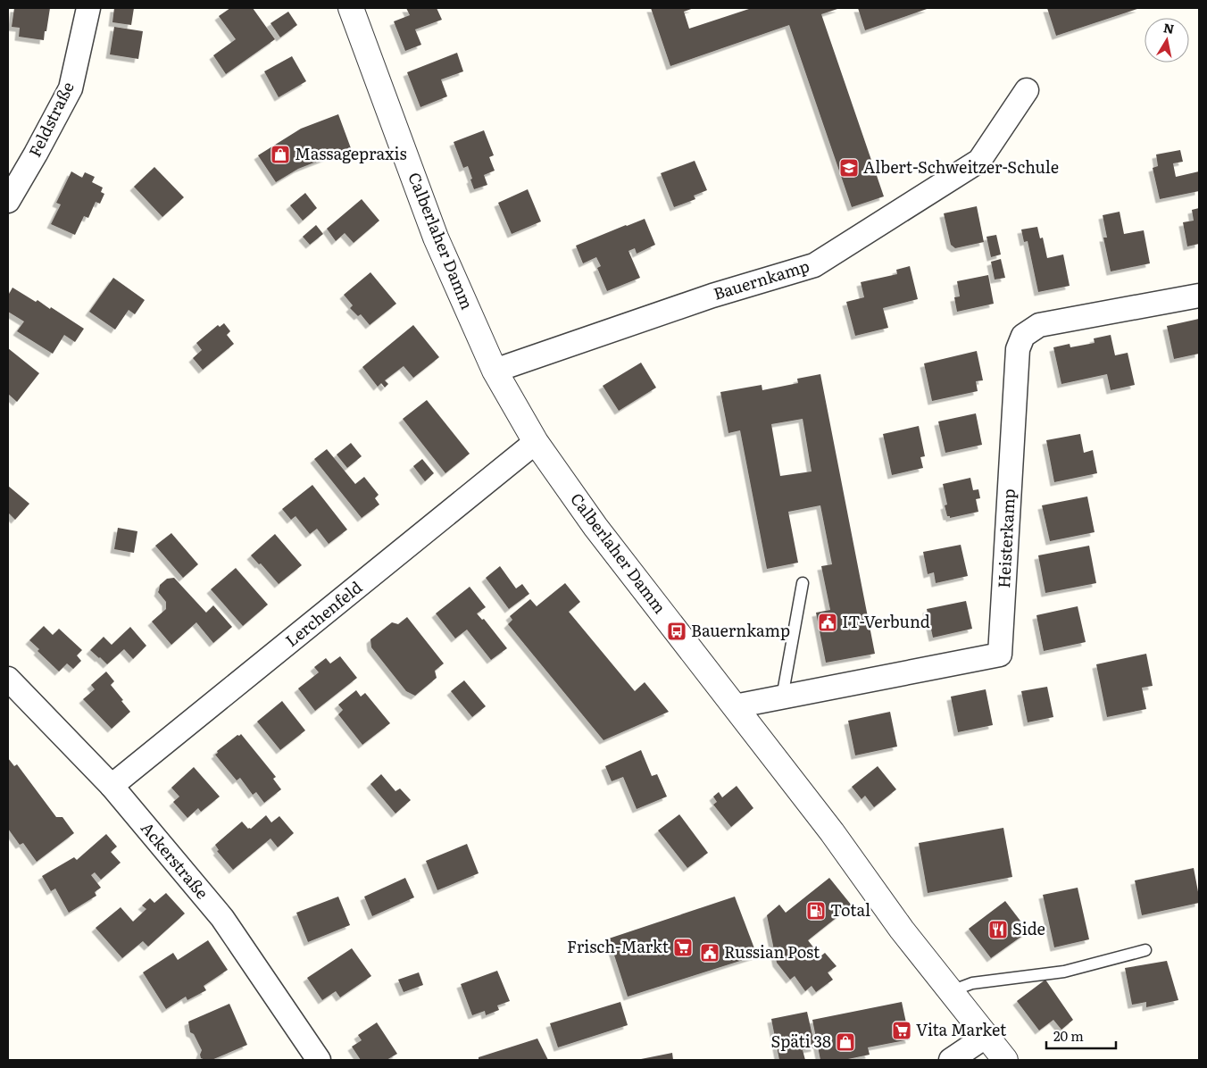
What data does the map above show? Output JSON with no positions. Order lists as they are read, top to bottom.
{
  "streets": {
    "street": [
      "Feldstraße",
      "Calberlaher Damm",
      "Bauernkamp",
      "Heisterkamp",
      "Lerchenfeld",
      "Ackerstraße"
    ]
  },
  "crossings": [
    ["Calberlaher Damm", "Bauernkamp"],
    ["Calberlaher Damm", "Heisterkamp"],
    ["Calberlaher Damm", "Lerchenfeld"],
    ["Lerchenfeld", "Ackerstraße"]
  ],
  "places": {
    "shop": ["Massagepraxis", "Späti 38"],
    "school or university": ["Albert-Schweitzer-Schule"],
    "public building": ["IT-Verbund", "Russian Post"],
    "bus stop": ["Bauernkamp"],
    "fuel station": ["Total"],
    "restaurant": ["Side"],
    "supermarket": ["Frisch-Markt", "Vita Market"]
  },
  "scale_bar": "20 m",
  "north": "top"
}
